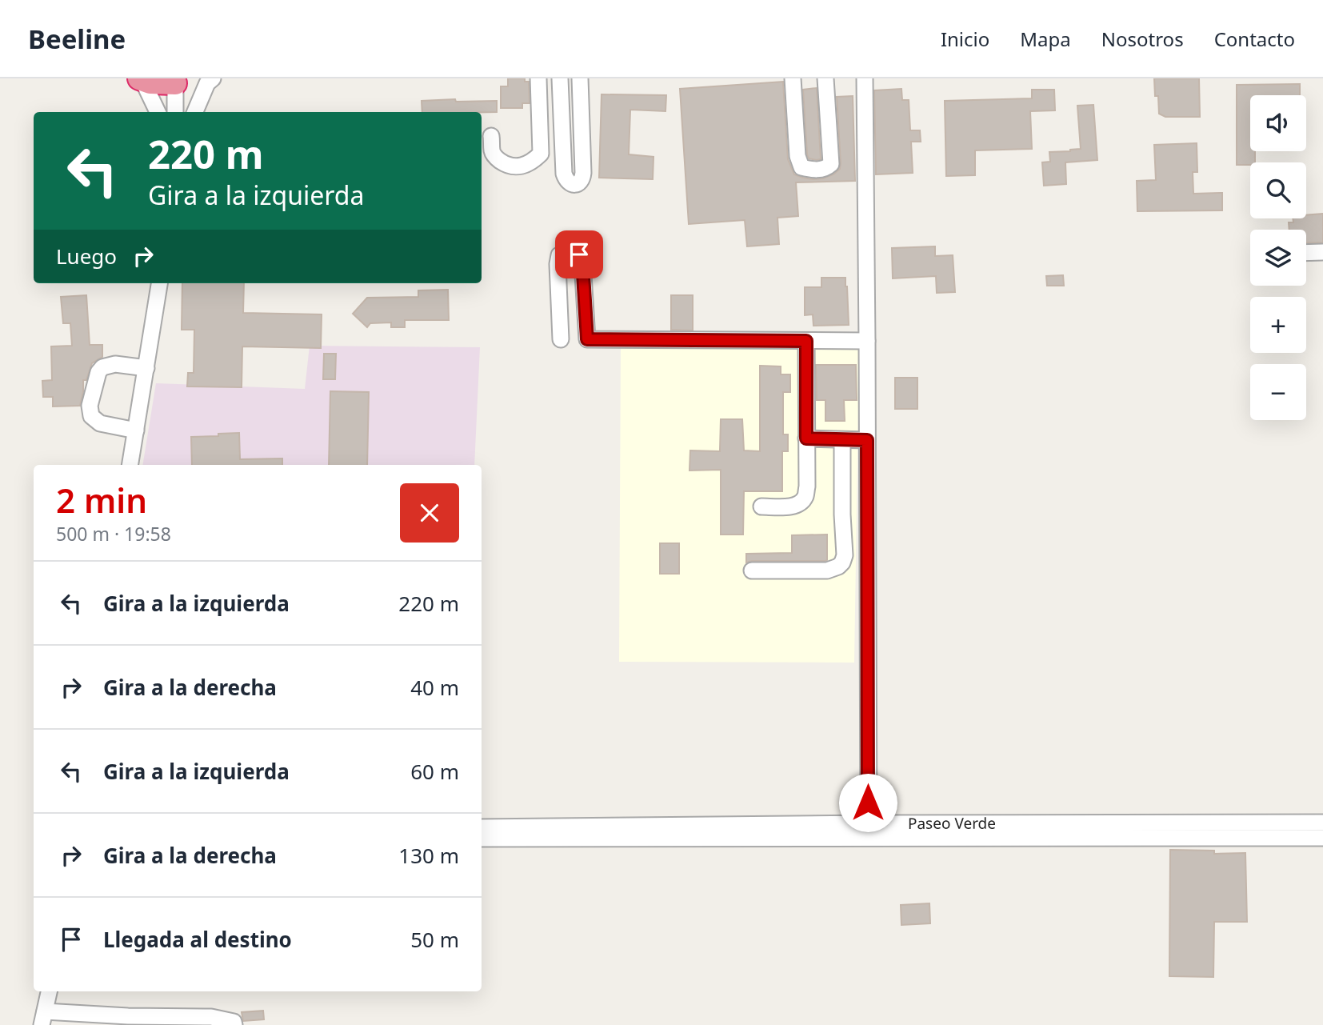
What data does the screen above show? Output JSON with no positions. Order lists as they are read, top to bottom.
{
  "streets": {
    "street": ["Paseo Verde"]
  },
  "page": {
    "header": "Beeline",
    "nav": [
      "Inicio",
      "Mapa",
      "Nosotros",
      "Contacto"
    ],
    "map_buttons": ["+", "−"],
    "turn": ["220 m", "Gira a la izquierda"],
    "then": "Luego",
    "heading": ["2 min", "500 m · 19:58"],
    "list": [
      {
        "name": "Gira a la izquierda",
        "value": "220 m"
      },
      {
        "name": "Gira a la derecha",
        "value": "40 m"
      },
      {
        "name": "Gira a la izquierda",
        "value": "60 m"
      },
      {
        "name": "Gira a la derecha",
        "value": "130 m"
      },
      {
        "name": "Llegada al destino",
        "value": "50 m"
      }
    ]
  }
}
